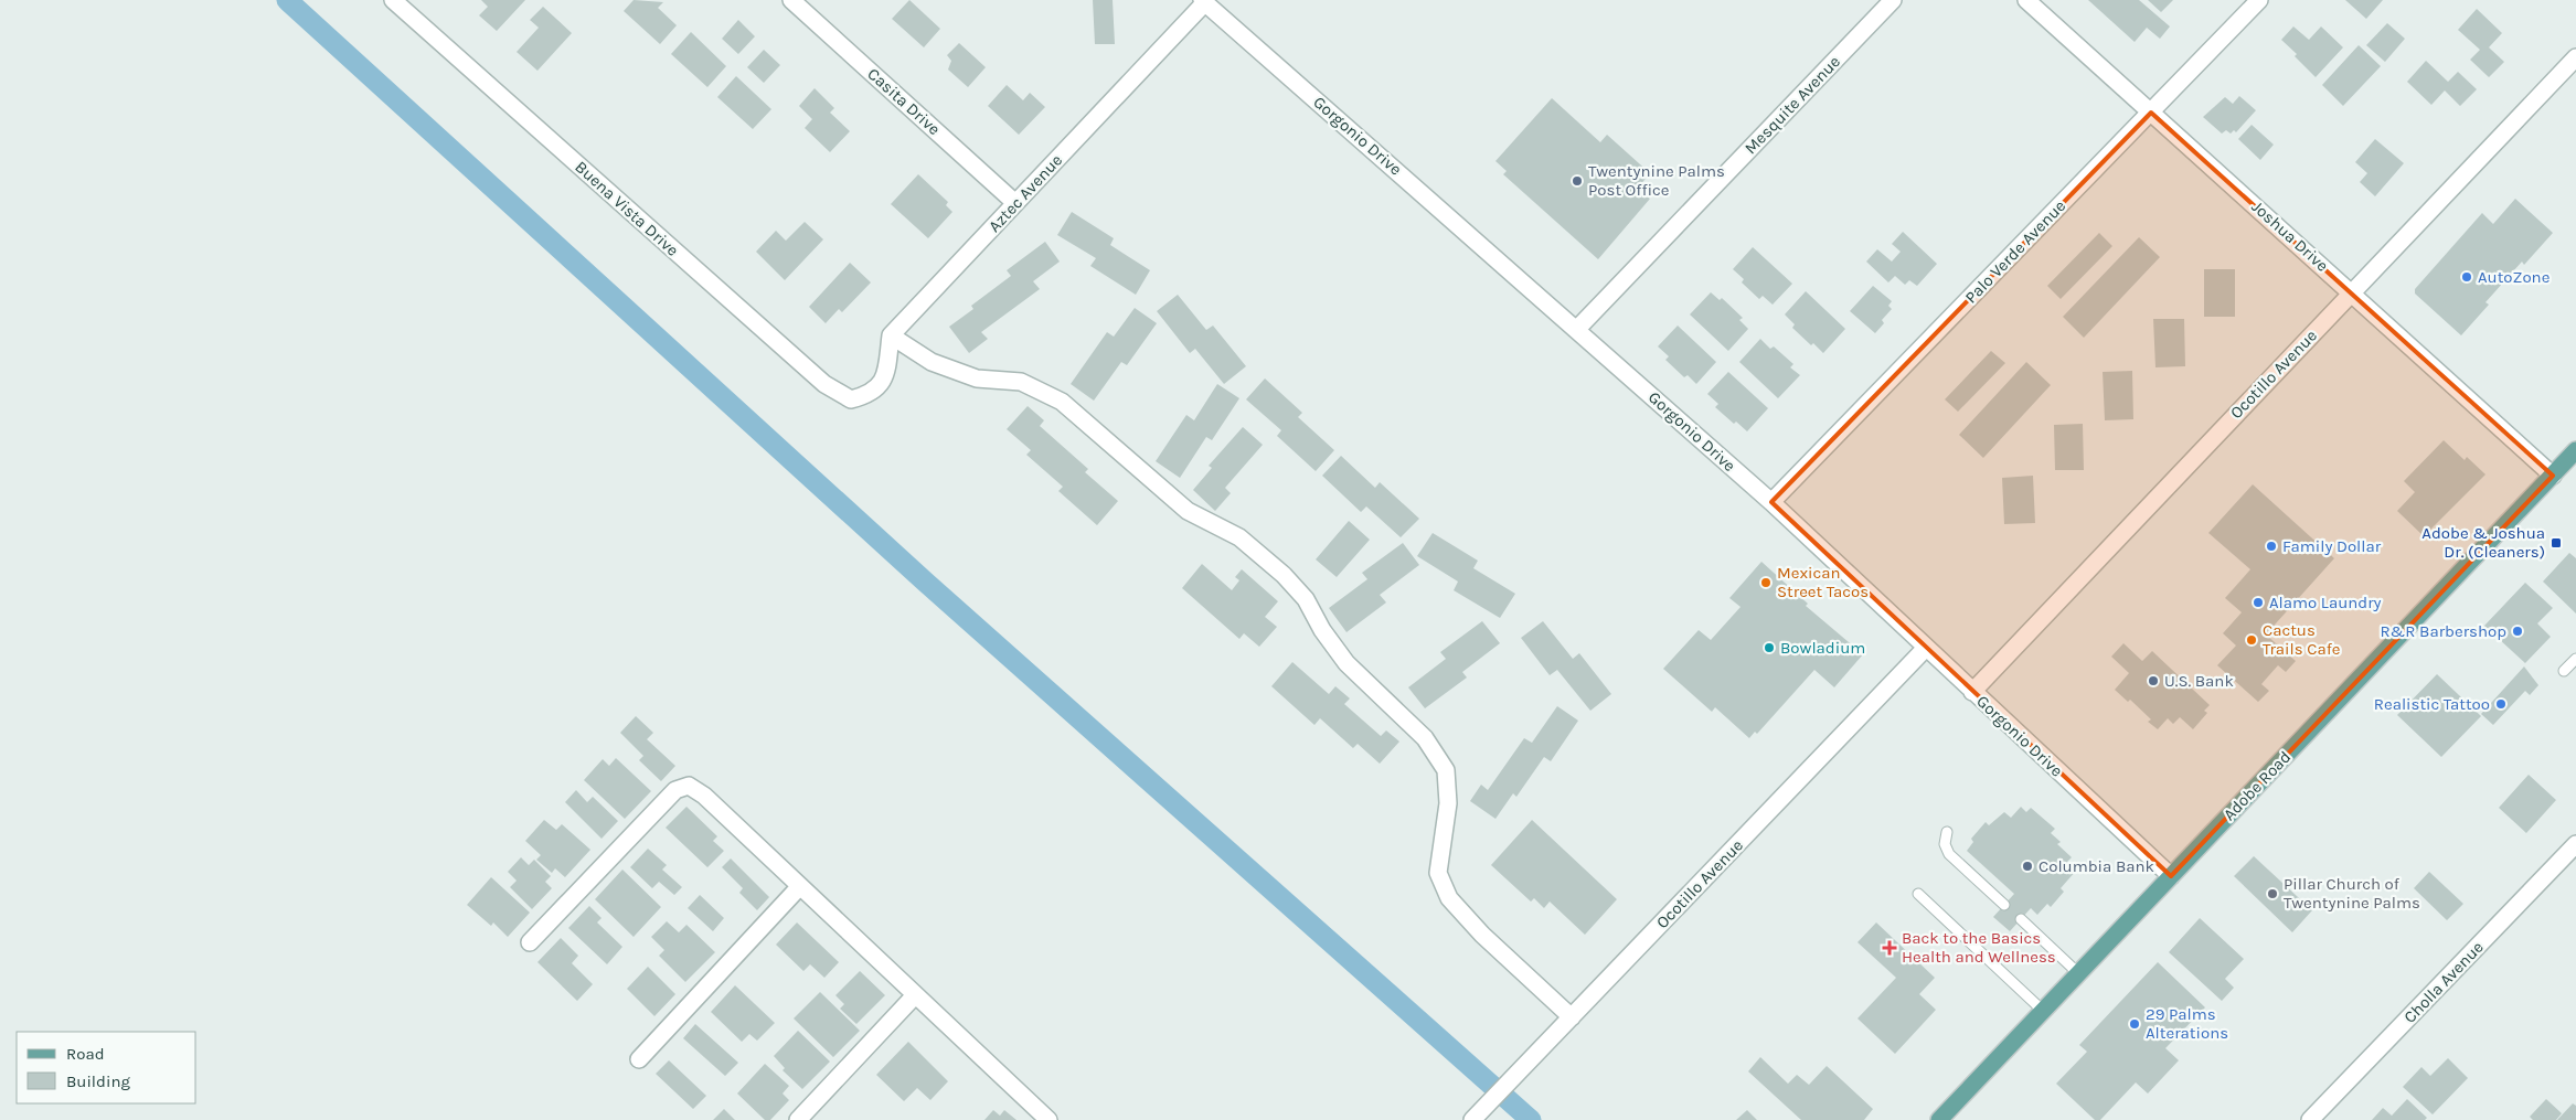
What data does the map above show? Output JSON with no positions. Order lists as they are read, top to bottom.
{
  "streets": {
    "main road": ["Adobe Road"],
    "street": [
      "Casita Drive",
      "Mesquite Avenue",
      "Gorgonio Drive",
      "Aztec Avenue",
      "Buena Vista Drive",
      "Joshua Drive",
      "Palo Verde Avenue",
      "Ocotillo Avenue",
      "Cholla Avenue"
    ]
  },
  "crossings": [
    ["Casita Drive", "Aztec Avenue"],
    ["Mesquite Avenue", "Gorgonio Drive"],
    ["Gorgonio Drive", "Aztec Avenue"],
    ["Gorgonio Drive", "Palo Verde Avenue"],
    ["Gorgonio Drive", "Ocotillo Avenue"],
    ["Gorgonio Drive", "Adobe Road"],
    ["Aztec Avenue", "Buena Vista Drive"],
    ["Joshua Drive", "Palo Verde Avenue"],
    ["Joshua Drive", "Ocotillo Avenue"],
    ["Joshua Drive", "Adobe Road"]
  ],
  "places": {
    "other": [
      "Twentynine Palms Post Office",
      "AutoZone",
      "Family Dollar",
      "Mexican Street Tacos",
      "Alamo Laundry",
      "R&R Barbershop",
      "Cactus Trails Cafe",
      "Bowladium",
      "U.S. Bank",
      "Realistic Tattoo",
      "Columbia Bank",
      "Pillar Church of Twentynine Palms",
      "29 Palms Alterations"
    ],
    "transit": ["Adobe & Joshua Dr. (Cleaners)"],
    "health": ["Back to the Basics Health and Wellness"]
  },
  "legend": ["Road", "Building"]
}
